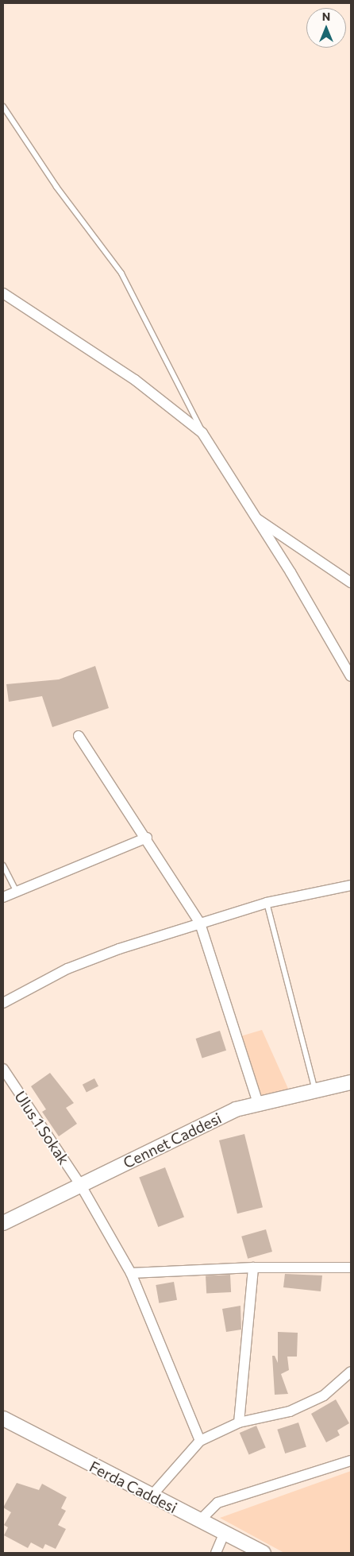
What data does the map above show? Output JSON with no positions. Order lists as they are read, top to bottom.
{
  "streets": {
    "street": ["Ulus 1 Sokak", "Cennet Caddesi", "Ferda Caddesi"]
  },
  "crossings": [
    ["Ulus 1 Sokak", "Cennet Caddesi"]
  ],
  "north": "top"
}
